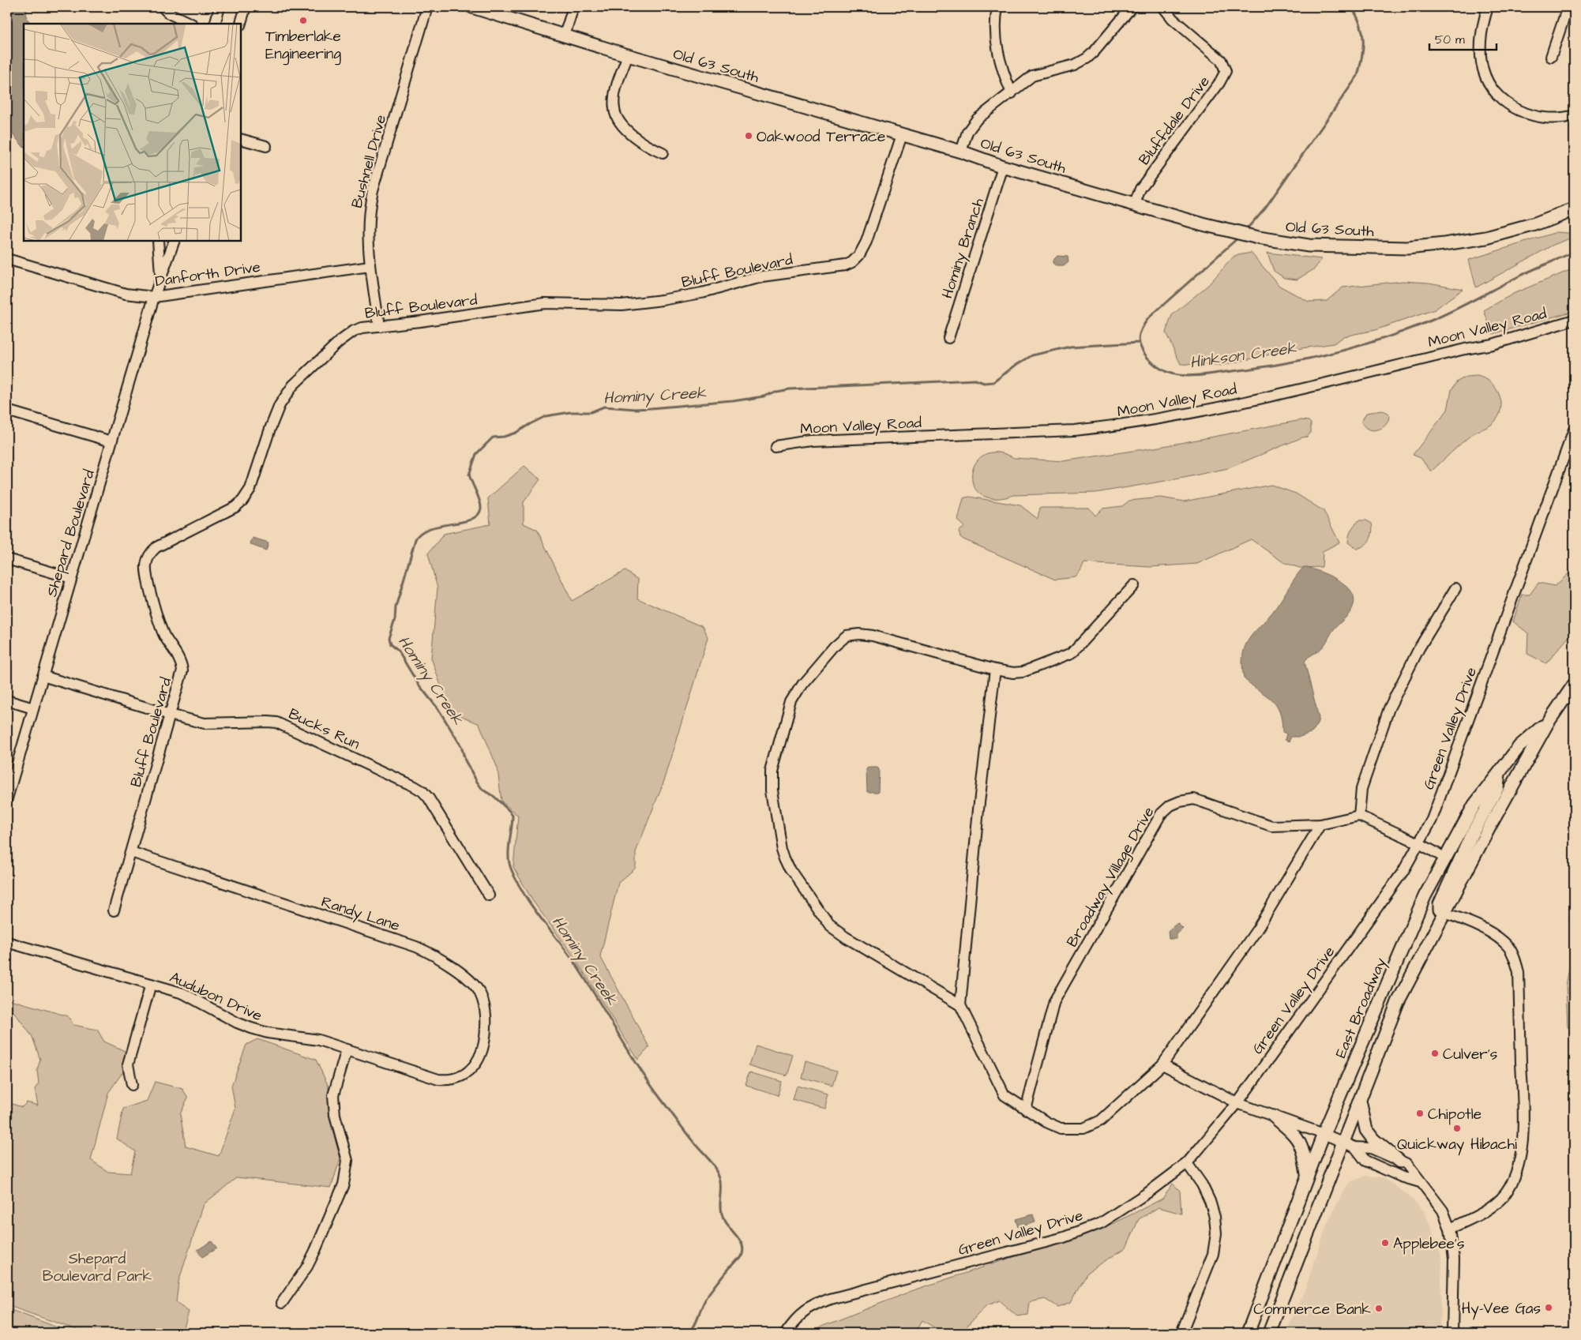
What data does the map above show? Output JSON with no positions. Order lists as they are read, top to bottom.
{
  "streets": {
    "main road": ["Old 63 South", "East Broadway"],
    "street": [
      "Bluffdale Drive",
      "Bushnell Drive",
      "Hominy Branch",
      "Bluff Boulevard",
      "Danforth Drive",
      "Moon Valley Road",
      "Shepard Boulevard",
      "Bucks Run",
      "Green Valley Drive",
      "Broadway Village Drive",
      "Randy Lane",
      "Audubon Drive"
    ]
  },
  "crossings": [
    ["Old 63 South", "Bluffdale Drive"],
    ["Old 63 South", "Hominy Branch"],
    ["Old 63 South", "Bluff Boulevard"],
    ["Bushnell Drive", "Bluff Boulevard"],
    ["Bushnell Drive", "Danforth Drive"],
    ["Bluff Boulevard", "Bucks Run"],
    ["Bluff Boulevard", "Randy Lane"],
    ["Danforth Drive", "Shepard Boulevard"],
    ["Shepard Boulevard", "Bucks Run"],
    ["Randy Lane", "Audubon Drive"]
  ],
  "water": ["Hinkson Creek", "Hominy Creek"],
  "parks": ["Shepard Boulevard Park"],
  "places": [
    "Timberlake Engineering",
    "Oakwood Terrace",
    "Culver's",
    "Chipotle",
    "Quickway Hibachi",
    "Applebee's",
    "Hy-Vee Gas",
    "Commerce Bank"
  ],
  "scale_bar": "50 m"
}
